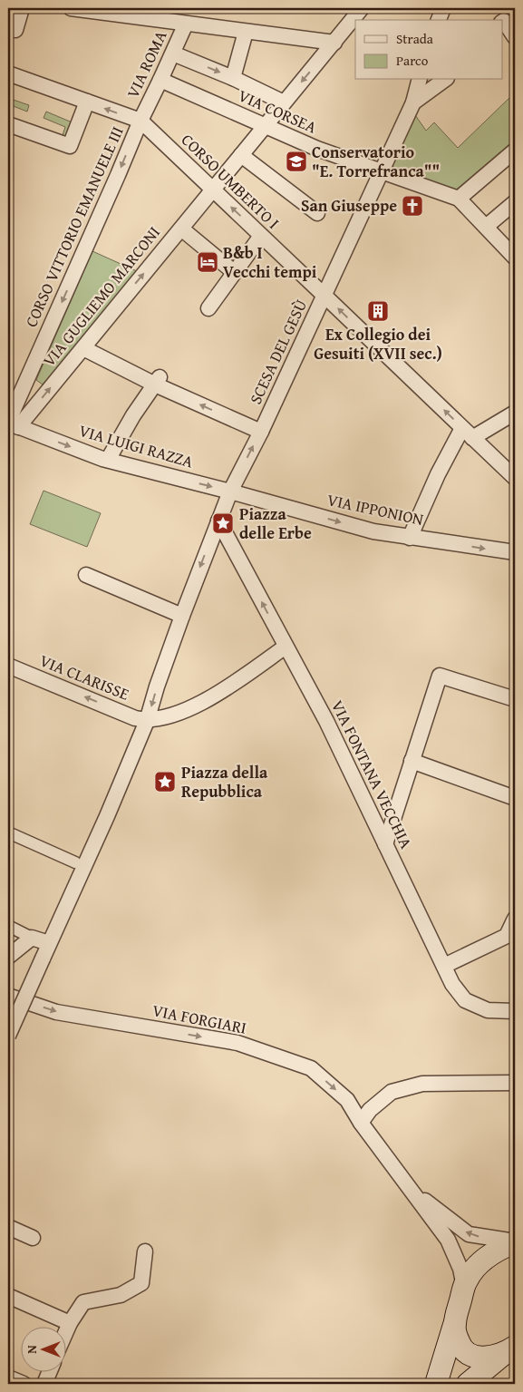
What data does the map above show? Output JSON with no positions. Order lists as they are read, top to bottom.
{
  "streets": {
    "street": [
      "VIA ROMA",
      "VIA CORSEA",
      "CORSO UMBERTO I",
      "CORSO VITTORIO EMANUELE III",
      "VIA GUGLIEMO MARCONI",
      "SCESA DEL GESÙ",
      "VIA LUIGI RAZZA",
      "VIA IPPONION",
      "VIA CLARISSE",
      "VIA FONTANA VECCHIA",
      "VIA FORGIARI"
    ]
  },
  "crossings": [
    ["VIA ROMA", "VIA CORSEA"],
    ["VIA ROMA", "CORSO UMBERTO I"],
    ["VIA ROMA", "CORSO VITTORIO EMANUELE III"],
    ["VIA CORSEA", "VIA GUGLIEMO MARCONI"],
    ["VIA CORSEA", "SCESA DEL GESÙ"],
    ["CORSO UMBERTO I", "CORSO VITTORIO EMANUELE III"],
    ["CORSO UMBERTO I", "VIA GUGLIEMO MARCONI"],
    ["CORSO UMBERTO I", "SCESA DEL GESÙ"],
    ["CORSO VITTORIO EMANUELE III", "VIA GUGLIEMO MARCONI"],
    ["CORSO VITTORIO EMANUELE III", "VIA LUIGI RAZZA"],
    ["VIA GUGLIEMO MARCONI", "VIA LUIGI RAZZA"],
    ["SCESA DEL GESÙ", "VIA LUIGI RAZZA"],
    ["SCESA DEL GESÙ", "VIA IPPONION"],
    ["SCESA DEL GESÙ", "VIA CLARISSE"],
    ["SCESA DEL GESÙ", "VIA FONTANA VECCHIA"],
    ["VIA LUIGI RAZZA", "VIA IPPONION"]
  ],
  "one_way": ["CORSO VITTORIO EMANUELE III", "VIA IPPONION", "VIA FORGIARI"],
  "places": {
    "school or university": ["Conservatorio \"E. Torrefranca\"\""],
    "church": ["San Giuseppe"],
    "hotel": ["B&b I Vecchi tempi"],
    "building": ["Ex Collegio dei Gesuiti (XVII sec.)"],
    "place": ["Piazza delle Erbe", "Piazza della Repubblica"]
  },
  "legend": ["Strada", "Parco"],
  "north": "left"
}
